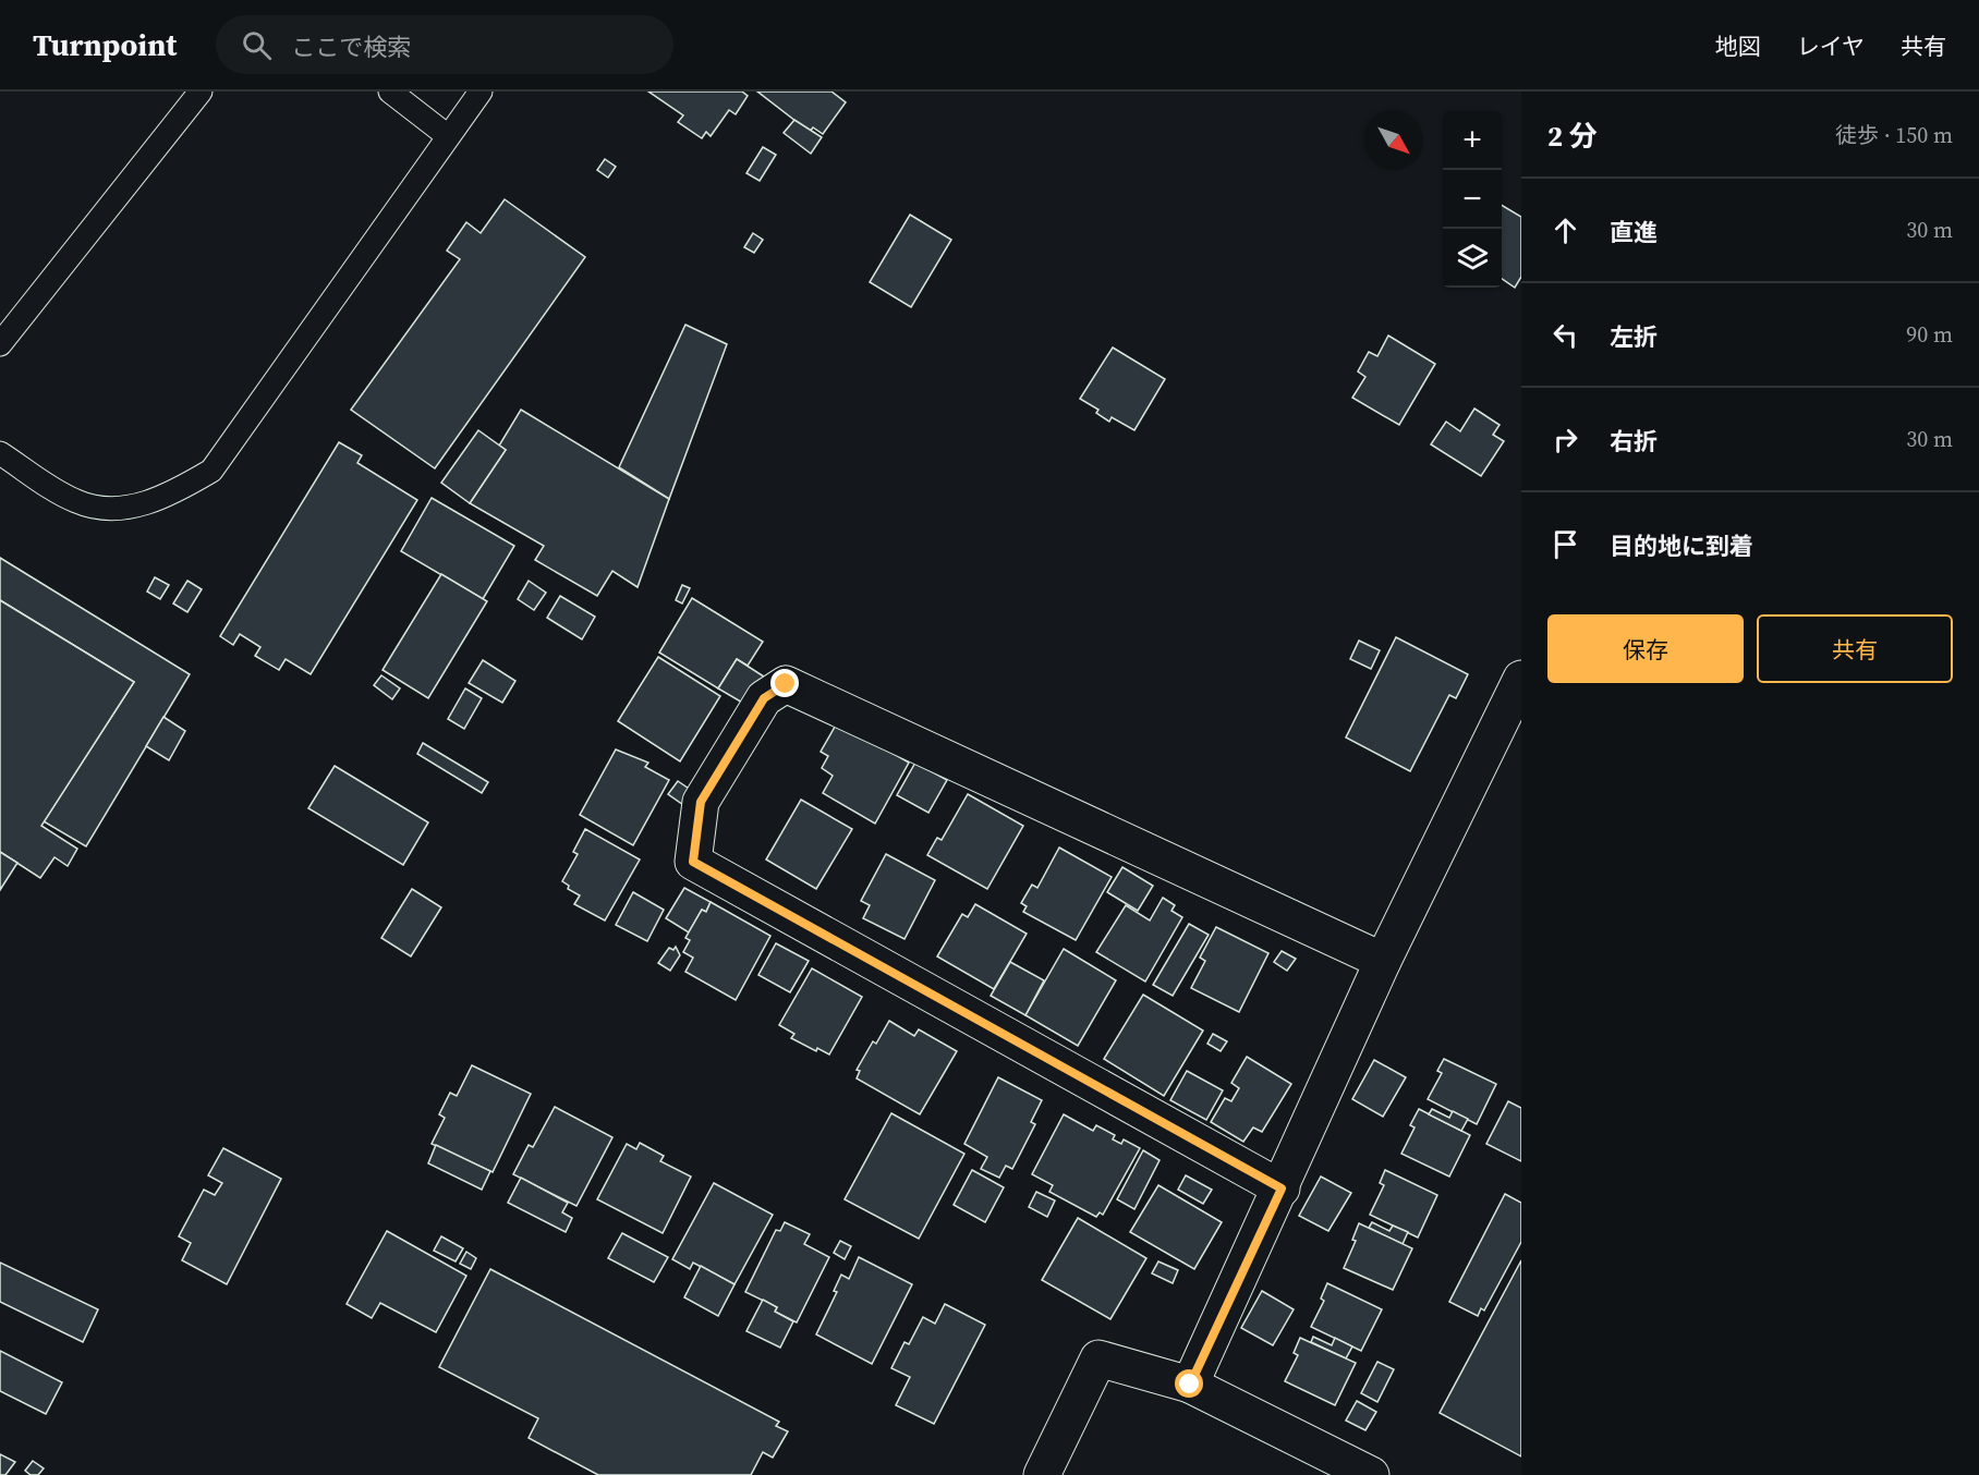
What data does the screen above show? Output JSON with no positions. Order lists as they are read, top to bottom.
{
  "north": "bottom right",
  "page": {
    "header": "Turnpoint",
    "search": "ここで検索",
    "nav": ["地図", "レイヤ", "共有"],
    "heading": ["2 分", "徒歩 · 150 m"],
    "map_buttons": ["+", "−"],
    "list": [
      ["直進", "30 m"],
      ["左折", "90 m"],
      ["右折", "30 m"],
      "目的地に到着"
    ],
    "buttons": ["保存", "共有"]
  }
}
